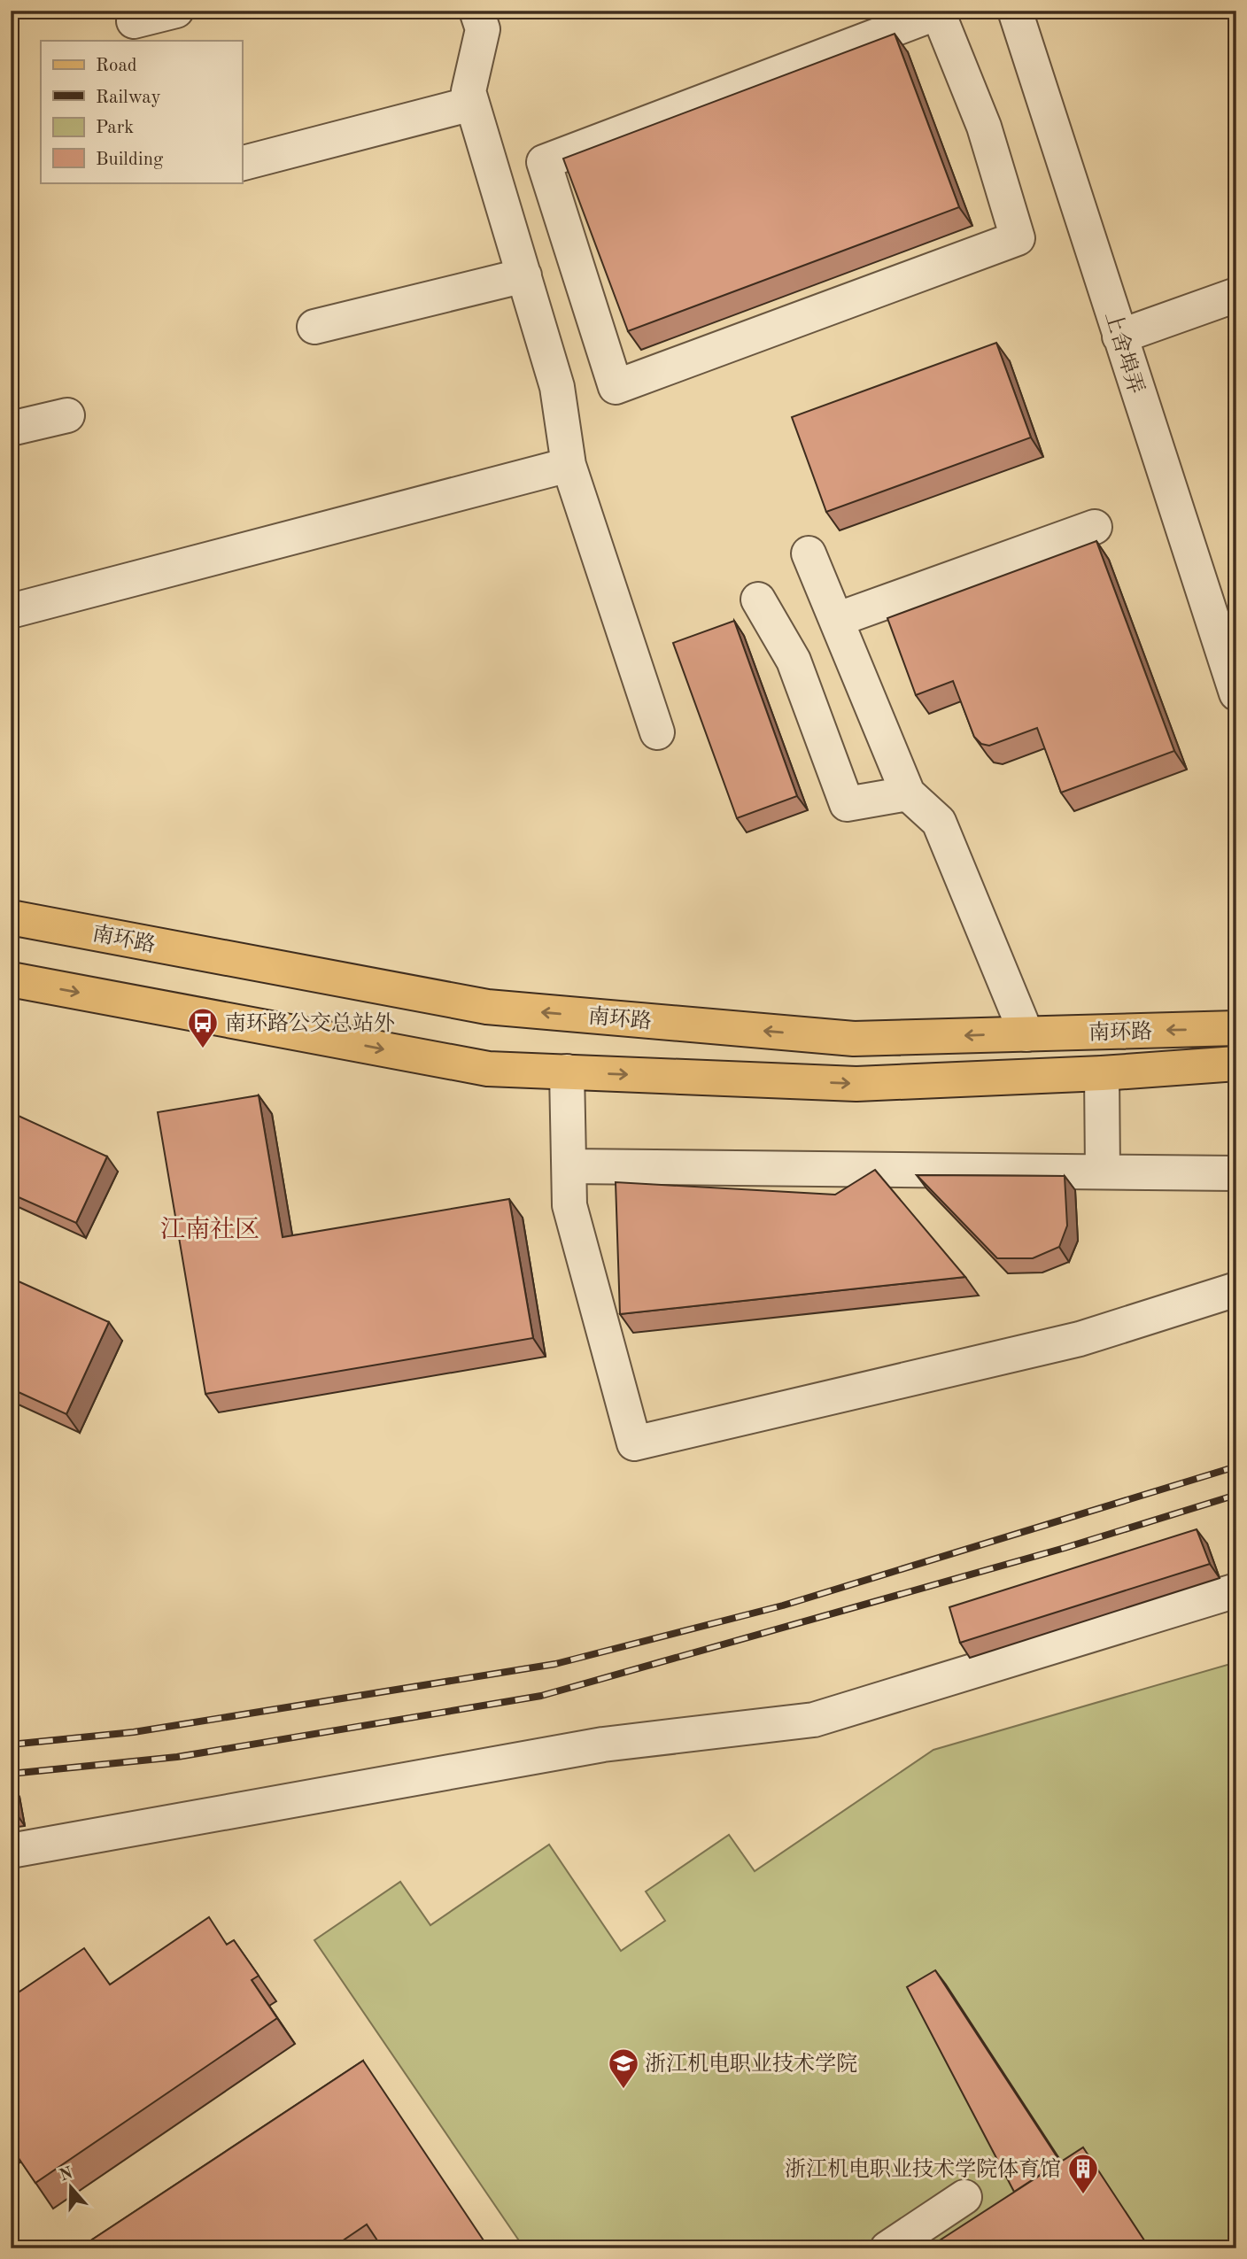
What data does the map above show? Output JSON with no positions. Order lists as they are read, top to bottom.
{
  "streets": {
    "main road": ["南环路"],
    "street": ["上舍埠弄"]
  },
  "districts": ["江南社区"],
  "places": {
    "bus stop": ["南环路公交总站外"],
    "school or university": ["浙江机电职业技术学院"],
    "building": ["浙江机电职业技术学院体育馆"]
  },
  "legend": [
    "Road",
    "Railway",
    "Park",
    "Building"
  ],
  "north": "top"
}
